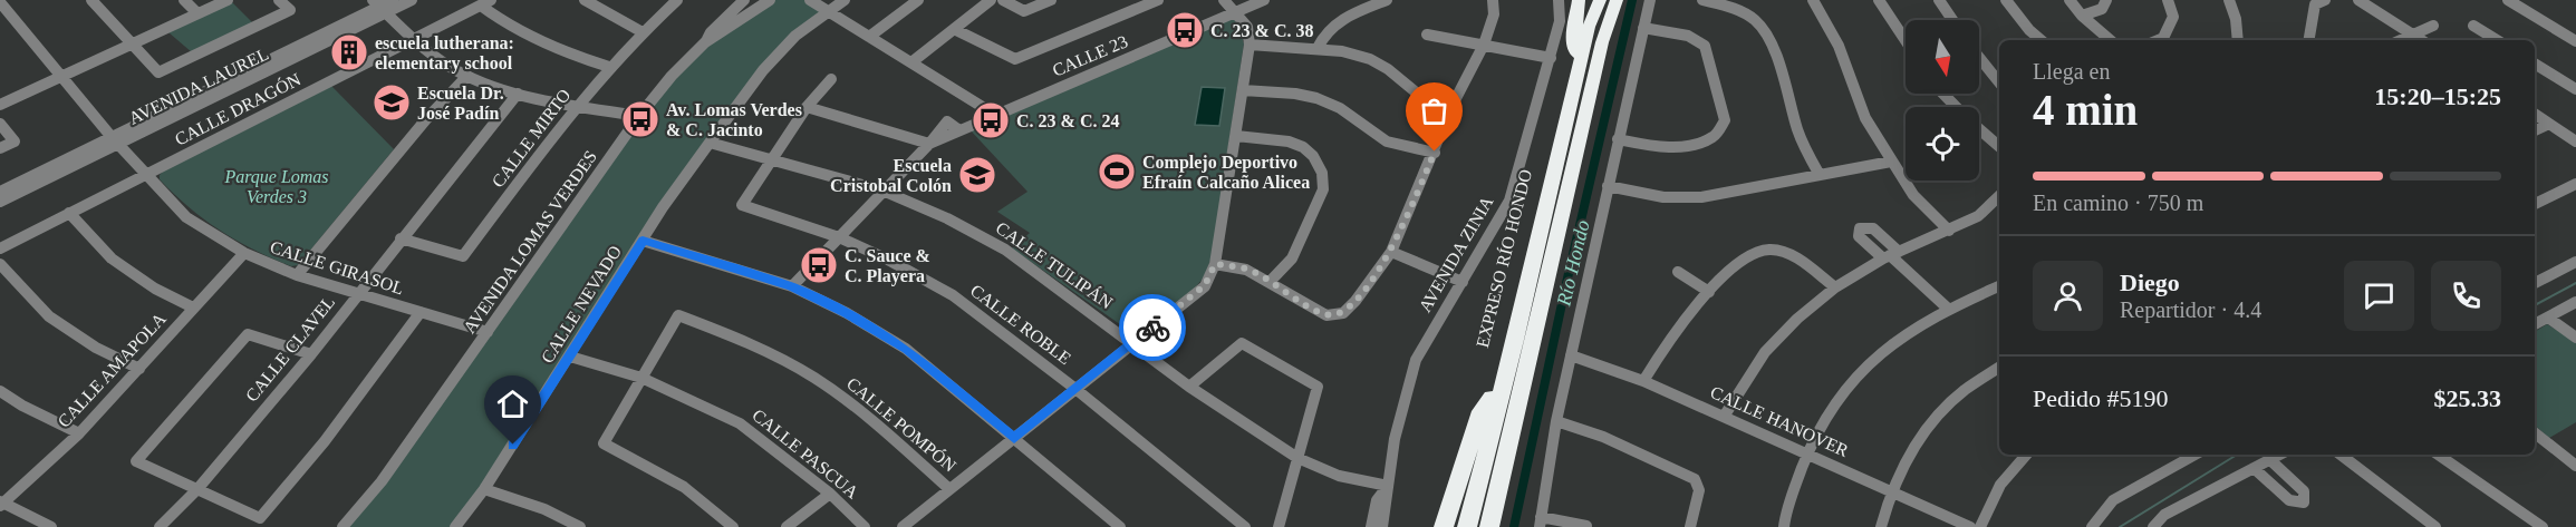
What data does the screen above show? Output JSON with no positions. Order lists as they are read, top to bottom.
{
  "streets": {
    "highway": ["EXPRESO RÍO HONDO"],
    "street": [
      "CALLE 23",
      "AVENIDA LAUREL",
      "CALLE DRAGÓN",
      "CALLE MIRTO",
      "AVENIDA LOMAS VERDES",
      "AVENIDA ZINIA",
      "CALLE TULIPÁN",
      "CALLE GIRASOL",
      "CALLE NEVADO",
      "CALLE ROBLE",
      "CALLE CLAVEL",
      "CALLE AMAPOLA",
      "CALLE HANOVER",
      "CALLE POMPÓN",
      "CALLE PASCUA"
    ]
  },
  "crossings": [
    ["AVENIDA LAUREL", "CALLE GIRASOL"],
    ["CALLE DRAGÓN", "CALLE GIRASOL"],
    ["CALLE MIRTO", "CALLE CLAVEL"],
    ["AVENIDA LOMAS VERDES", "CALLE GIRASOL"],
    ["AVENIDA ZINIA", "CALLE TULIPÁN"],
    ["CALLE TULIPÁN", "CALLE NEVADO"],
    ["CALLE TULIPÁN", "CALLE ROBLE"],
    ["CALLE GIRASOL", "CALLE CLAVEL"],
    ["CALLE GIRASOL", "CALLE AMAPOLA"],
    ["CALLE NEVADO", "CALLE PASCUA"],
    ["CALLE POMPÓN", "CALLE PASCUA"]
  ],
  "water": ["Río Hondo"],
  "parks": ["Parque Lomas Verdes 3"],
  "places": {
    "bus stop": [
      "C. 23 & C. 38",
      "Av. Lomas Verdes & C. Jacinto",
      "C. 23 & C. 24",
      "C. Sauce & C. Playera"
    ],
    "building": ["escuela lutherana: elementary school"],
    "school or university": ["Escuela Dr. José Padín", "Escuela Cristobal Colón"],
    "sports": ["Complejo Deportivo Efraín Calcaño Alicea"]
  },
  "north": "bottom",
  "page": {
    "heading": ["4 min", "Llega en", "15:20–15:25"],
    "panel": [
      "Diego",
      "Repartidor · 4.4",
      "Pedido #5190",
      "$25.33"
    ],
    "bar": "En camino · 750 m"
  }
}
